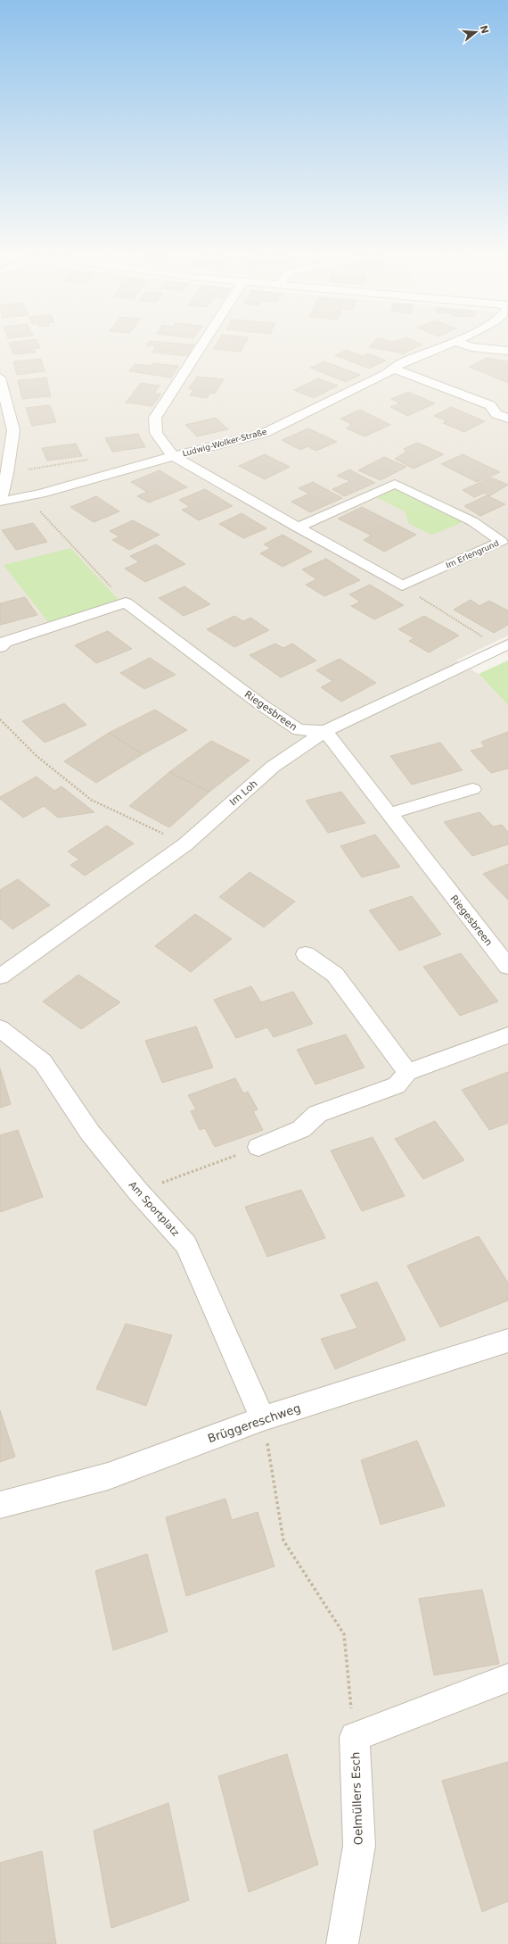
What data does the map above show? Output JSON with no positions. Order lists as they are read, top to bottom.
{
  "streets": {
    "street": [
      "Ludwig-Wolker-Straße",
      "Im Erlengrund",
      "Riegesbreen",
      "Im Loh",
      "Am Sportplatz",
      "Brüggereschweg",
      "Oelmüllers Esch"
    ]
  },
  "crossings": [
    ["Riegesbreen", "Im Loh"],
    ["Am Sportplatz", "Brüggereschweg"]
  ],
  "north": "right"
}
